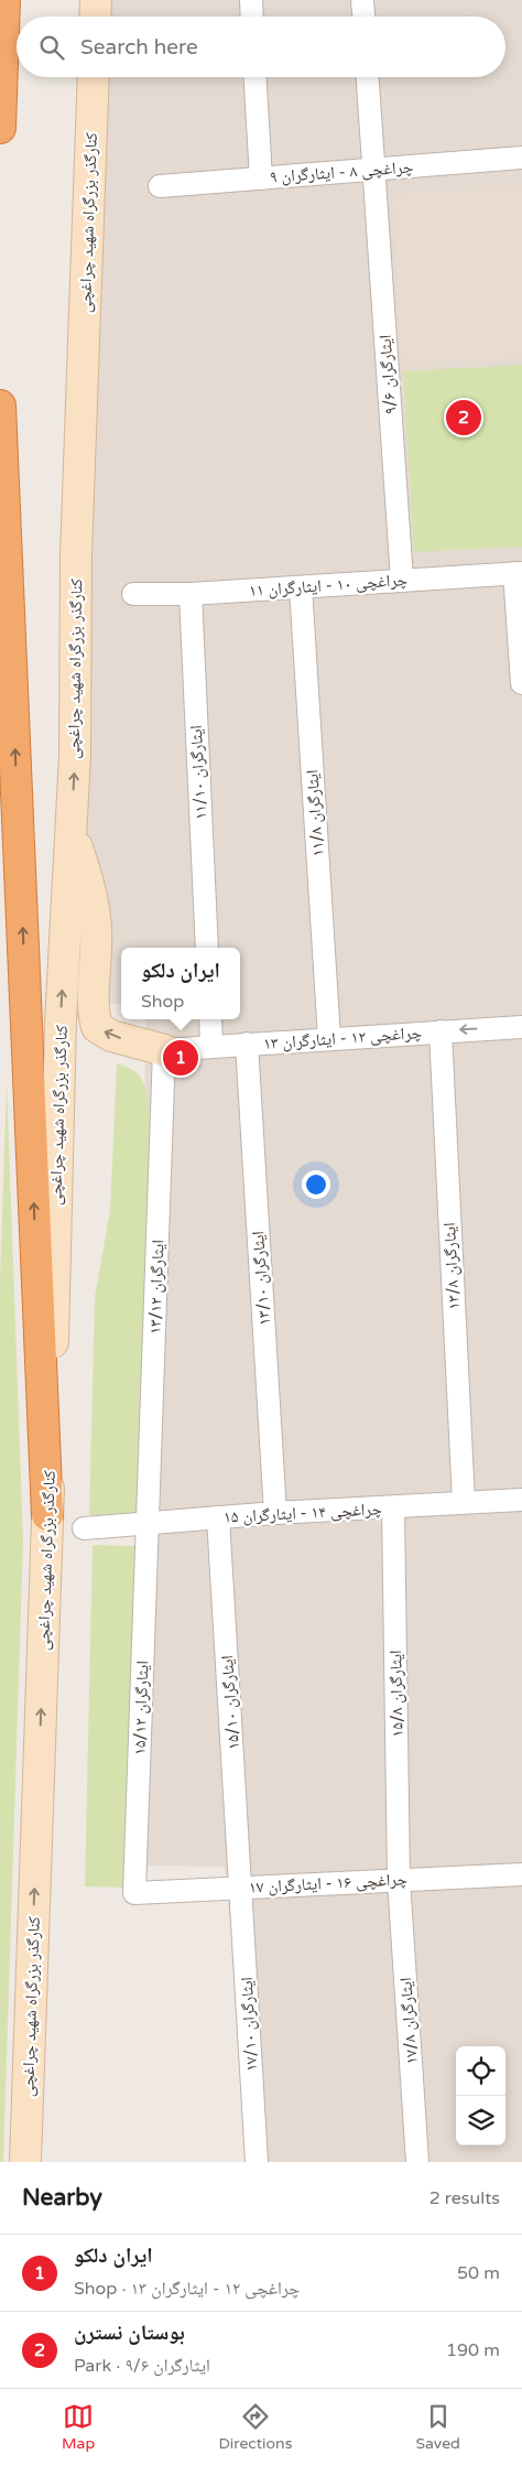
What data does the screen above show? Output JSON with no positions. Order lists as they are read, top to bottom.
{
  "streets": {
    "main road": ["کنارگذر بزرگراه شهید چراغچی"],
    "street": [
      "چراغچی ۸ - ایثارگران ۹",
      "ایثارگران ۹/۶",
      "چراغچی ۱۰ - ایثارگران ۱۱",
      "ایثارگران ۱۱/۱۰",
      "ایثارگران ۱۱/۸",
      "چراغچی ۱۲ - ایثارگران ۱۳",
      "ایثارگران ۱۳/۸",
      "ایثارگران ۱۳/۱۰",
      "ایثارگران ۱۳/۱۲",
      "چراغچی ۱۴ - ایثارگران ۱۵",
      "ایثارگران ۱۵/۸",
      "ایثارگران ۱۵/۱۰",
      "ایثارگران ۱۵/۱۲",
      "چراغچی ۱۶ - ایثارگران ۱۷",
      "ایثارگران ۱۷/۸",
      "ایثارگران ۱۷/۱۰"
    ]
  },
  "crossings": [
    ["چراغچی ۸ - ایثارگران ۹", "ایثارگران ۹/۶"],
    ["ایثارگران ۹/۶", "چراغچی ۱۰ - ایثارگران ۱۱"],
    ["چراغچی ۱۰ - ایثارگران ۱۱", "ایثارگران ۱۱/۱۰"],
    ["چراغچی ۱۰ - ایثارگران ۱۱", "ایثارگران ۱۱/۸"],
    ["ایثارگران ۱۱/۸", "چراغچی ۱۲ - ایثارگران ۱۳"],
    ["چراغچی ۱۲ - ایثارگران ۱۳", "ایثارگران ۱۳/۸"],
    ["چراغچی ۱۲ - ایثارگران ۱۳", "ایثارگران ۱۳/۱۰"],
    ["چراغچی ۱۲ - ایثارگران ۱۳", "ایثارگران ۱۳/۱۲"],
    ["ایثارگران ۱۳/۸", "چراغچی ۱۴ - ایثارگران ۱۵"],
    ["ایثارگران ۱۳/۱۰", "چراغچی ۱۴ - ایثارگران ۱۵"],
    ["ایثارگران ۱۳/۱۲", "چراغچی ۱۴ - ایثارگران ۱۵"],
    ["ایثارگران ۱۳/۱۲", "ایثارگران ۱۵/۱۲"],
    ["چراغچی ۱۴ - ایثارگران ۱۵", "ایثارگران ۱۵/۸"],
    ["چراغچی ۱۴ - ایثارگران ۱۵", "ایثارگران ۱۵/۱۰"],
    ["چراغچی ۱۴ - ایثارگران ۱۵", "ایثارگران ۱۵/۱۲"],
    ["ایثارگران ۱۵/۸", "چراغچی ۱۶ - ایثارگران ۱۷"],
    ["ایثارگران ۱۵/۸", "ایثارگران ۱۷/۸"],
    ["ایثارگران ۱۵/۱۰", "چراغچی ۱۶ - ایثارگران ۱۷"],
    ["ایثارگران ۱۵/۱۰", "ایثارگران ۱۷/۱۰"],
    ["ایثارگران ۱۵/۱۲", "چراغچی ۱۶ - ایثارگران ۱۷"],
    ["چراغچی ۱۶ - ایثارگران ۱۷", "ایثارگران ۱۷/۸"],
    ["چراغچی ۱۶ - ایثارگران ۱۷", "ایثارگران ۱۷/۱۰"]
  ],
  "one_way": ["کنارگذر بزرگراه شهید چراغچی"],
  "page": {
    "search": "Search here",
    "pins": ["2", "1"],
    "popup": ["ایران دلکو", "Shop"],
    "heading": ["Nearby", "2 results"],
    "list": [
      {
        "mark": "1",
        "name": "ایران دلکو",
        "note": "Shop · چراغچی ۱۲ - ایثارگران ۱۳",
        "value": "50 m"
      },
      {
        "mark": "2",
        "name": "بوستان نسترن",
        "note": "Park · ایثارگران ۹/۶",
        "value": "190 m"
      }
    ],
    "nav": ["Map", "Directions", "Saved"]
  }
}
